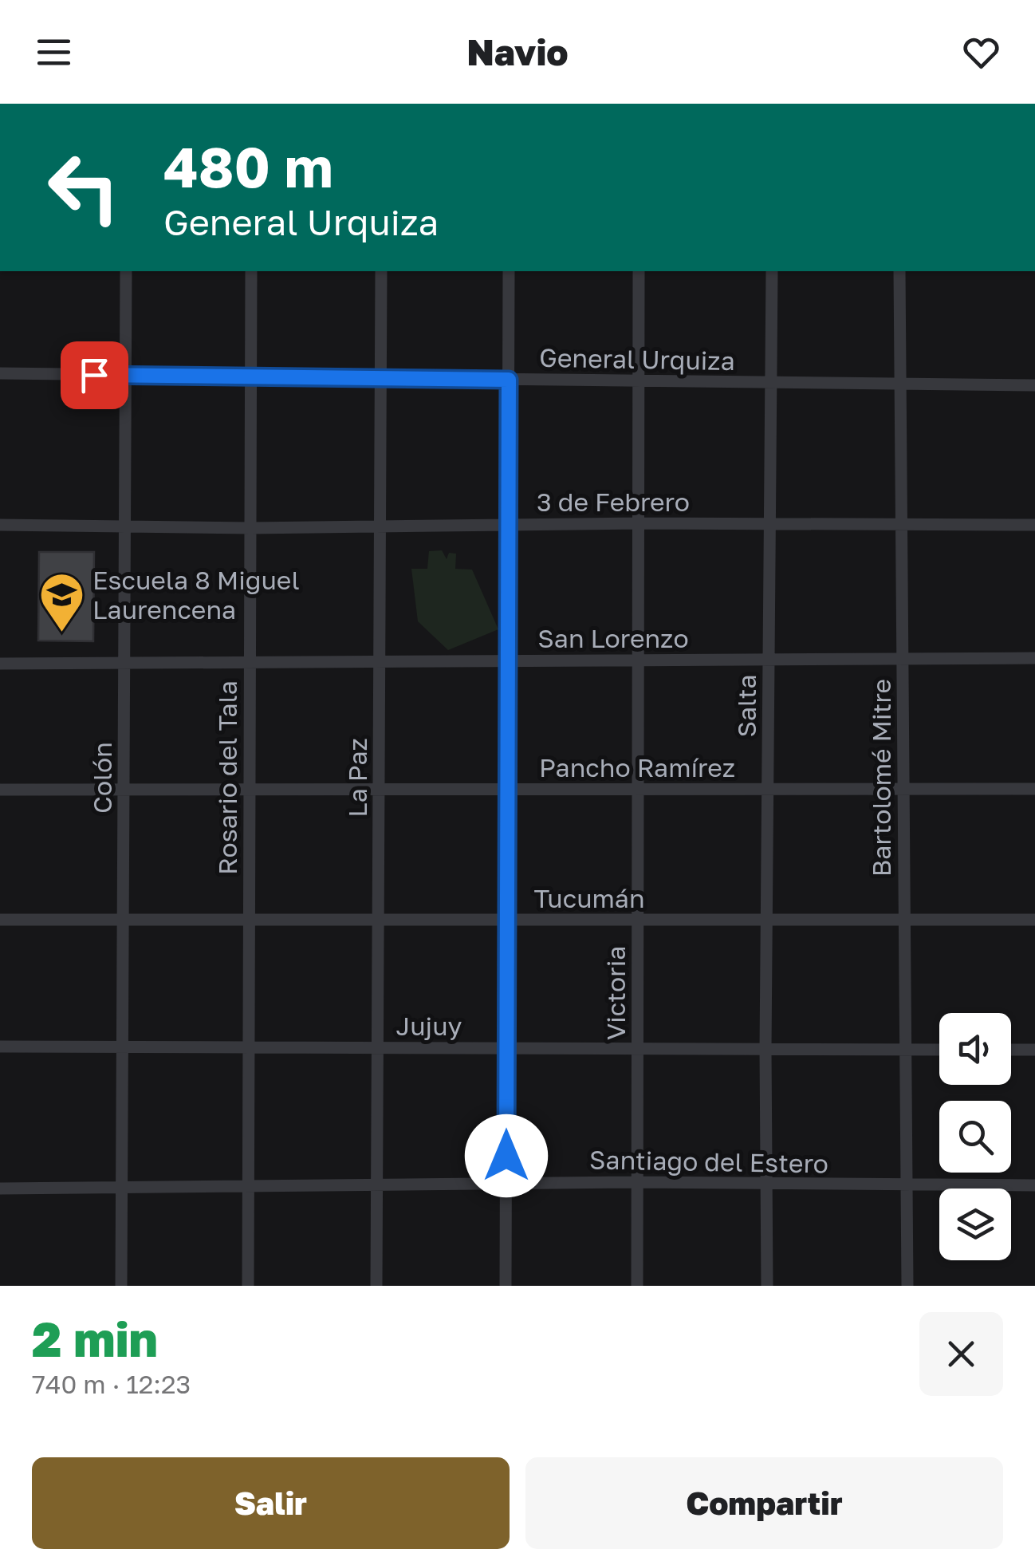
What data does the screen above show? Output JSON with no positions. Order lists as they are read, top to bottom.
{
  "streets": {
    "street": [
      "General Urquiza",
      "3 de Febrero",
      "San Lorenzo",
      "Salta",
      "Pancho Ramírez",
      "Colón",
      "Rosario del Tala",
      "La Paz",
      "Bartolomé Mitre",
      "Tucumán",
      "Victoria",
      "Jujuy",
      "Santiago del Estero"
    ]
  },
  "crossings": [
    ["General Urquiza", "Salta"],
    ["General Urquiza", "Colón"],
    ["General Urquiza", "Rosario del Tala"],
    ["General Urquiza", "La Paz"],
    ["General Urquiza", "Bartolomé Mitre"],
    ["General Urquiza", "Victoria"],
    ["3 de Febrero", "Salta"],
    ["3 de Febrero", "Colón"],
    ["3 de Febrero", "Rosario del Tala"],
    ["3 de Febrero", "La Paz"],
    ["3 de Febrero", "Bartolomé Mitre"],
    ["3 de Febrero", "Victoria"],
    ["San Lorenzo", "Salta"],
    ["San Lorenzo", "Colón"],
    ["San Lorenzo", "Rosario del Tala"],
    ["San Lorenzo", "La Paz"],
    ["San Lorenzo", "Bartolomé Mitre"],
    ["San Lorenzo", "Victoria"],
    ["Salta", "Pancho Ramírez"],
    ["Salta", "Tucumán"],
    ["Salta", "Jujuy"],
    ["Salta", "Santiago del Estero"],
    ["Pancho Ramírez", "Colón"],
    ["Pancho Ramírez", "Rosario del Tala"],
    ["Pancho Ramírez", "La Paz"],
    ["Pancho Ramírez", "Bartolomé Mitre"],
    ["Pancho Ramírez", "Victoria"],
    ["Colón", "Tucumán"],
    ["Colón", "Jujuy"],
    ["Colón", "Santiago del Estero"],
    ["Rosario del Tala", "Tucumán"],
    ["Rosario del Tala", "Jujuy"],
    ["Rosario del Tala", "Santiago del Estero"],
    ["La Paz", "Tucumán"],
    ["La Paz", "Jujuy"],
    ["La Paz", "Santiago del Estero"],
    ["Bartolomé Mitre", "Tucumán"],
    ["Bartolomé Mitre", "Jujuy"],
    ["Bartolomé Mitre", "Santiago del Estero"],
    ["Tucumán", "Victoria"],
    ["Victoria", "Jujuy"],
    ["Victoria", "Santiago del Estero"]
  ],
  "places": {
    "school or university": ["Escuela 8 Miguel Laurencena"]
  },
  "page": {
    "header": "Navio",
    "turn": ["480 m", "General Urquiza"],
    "heading": ["2 min", "740 m · 12:23"],
    "buttons": ["Salir", "Compartir"]
  }
}
